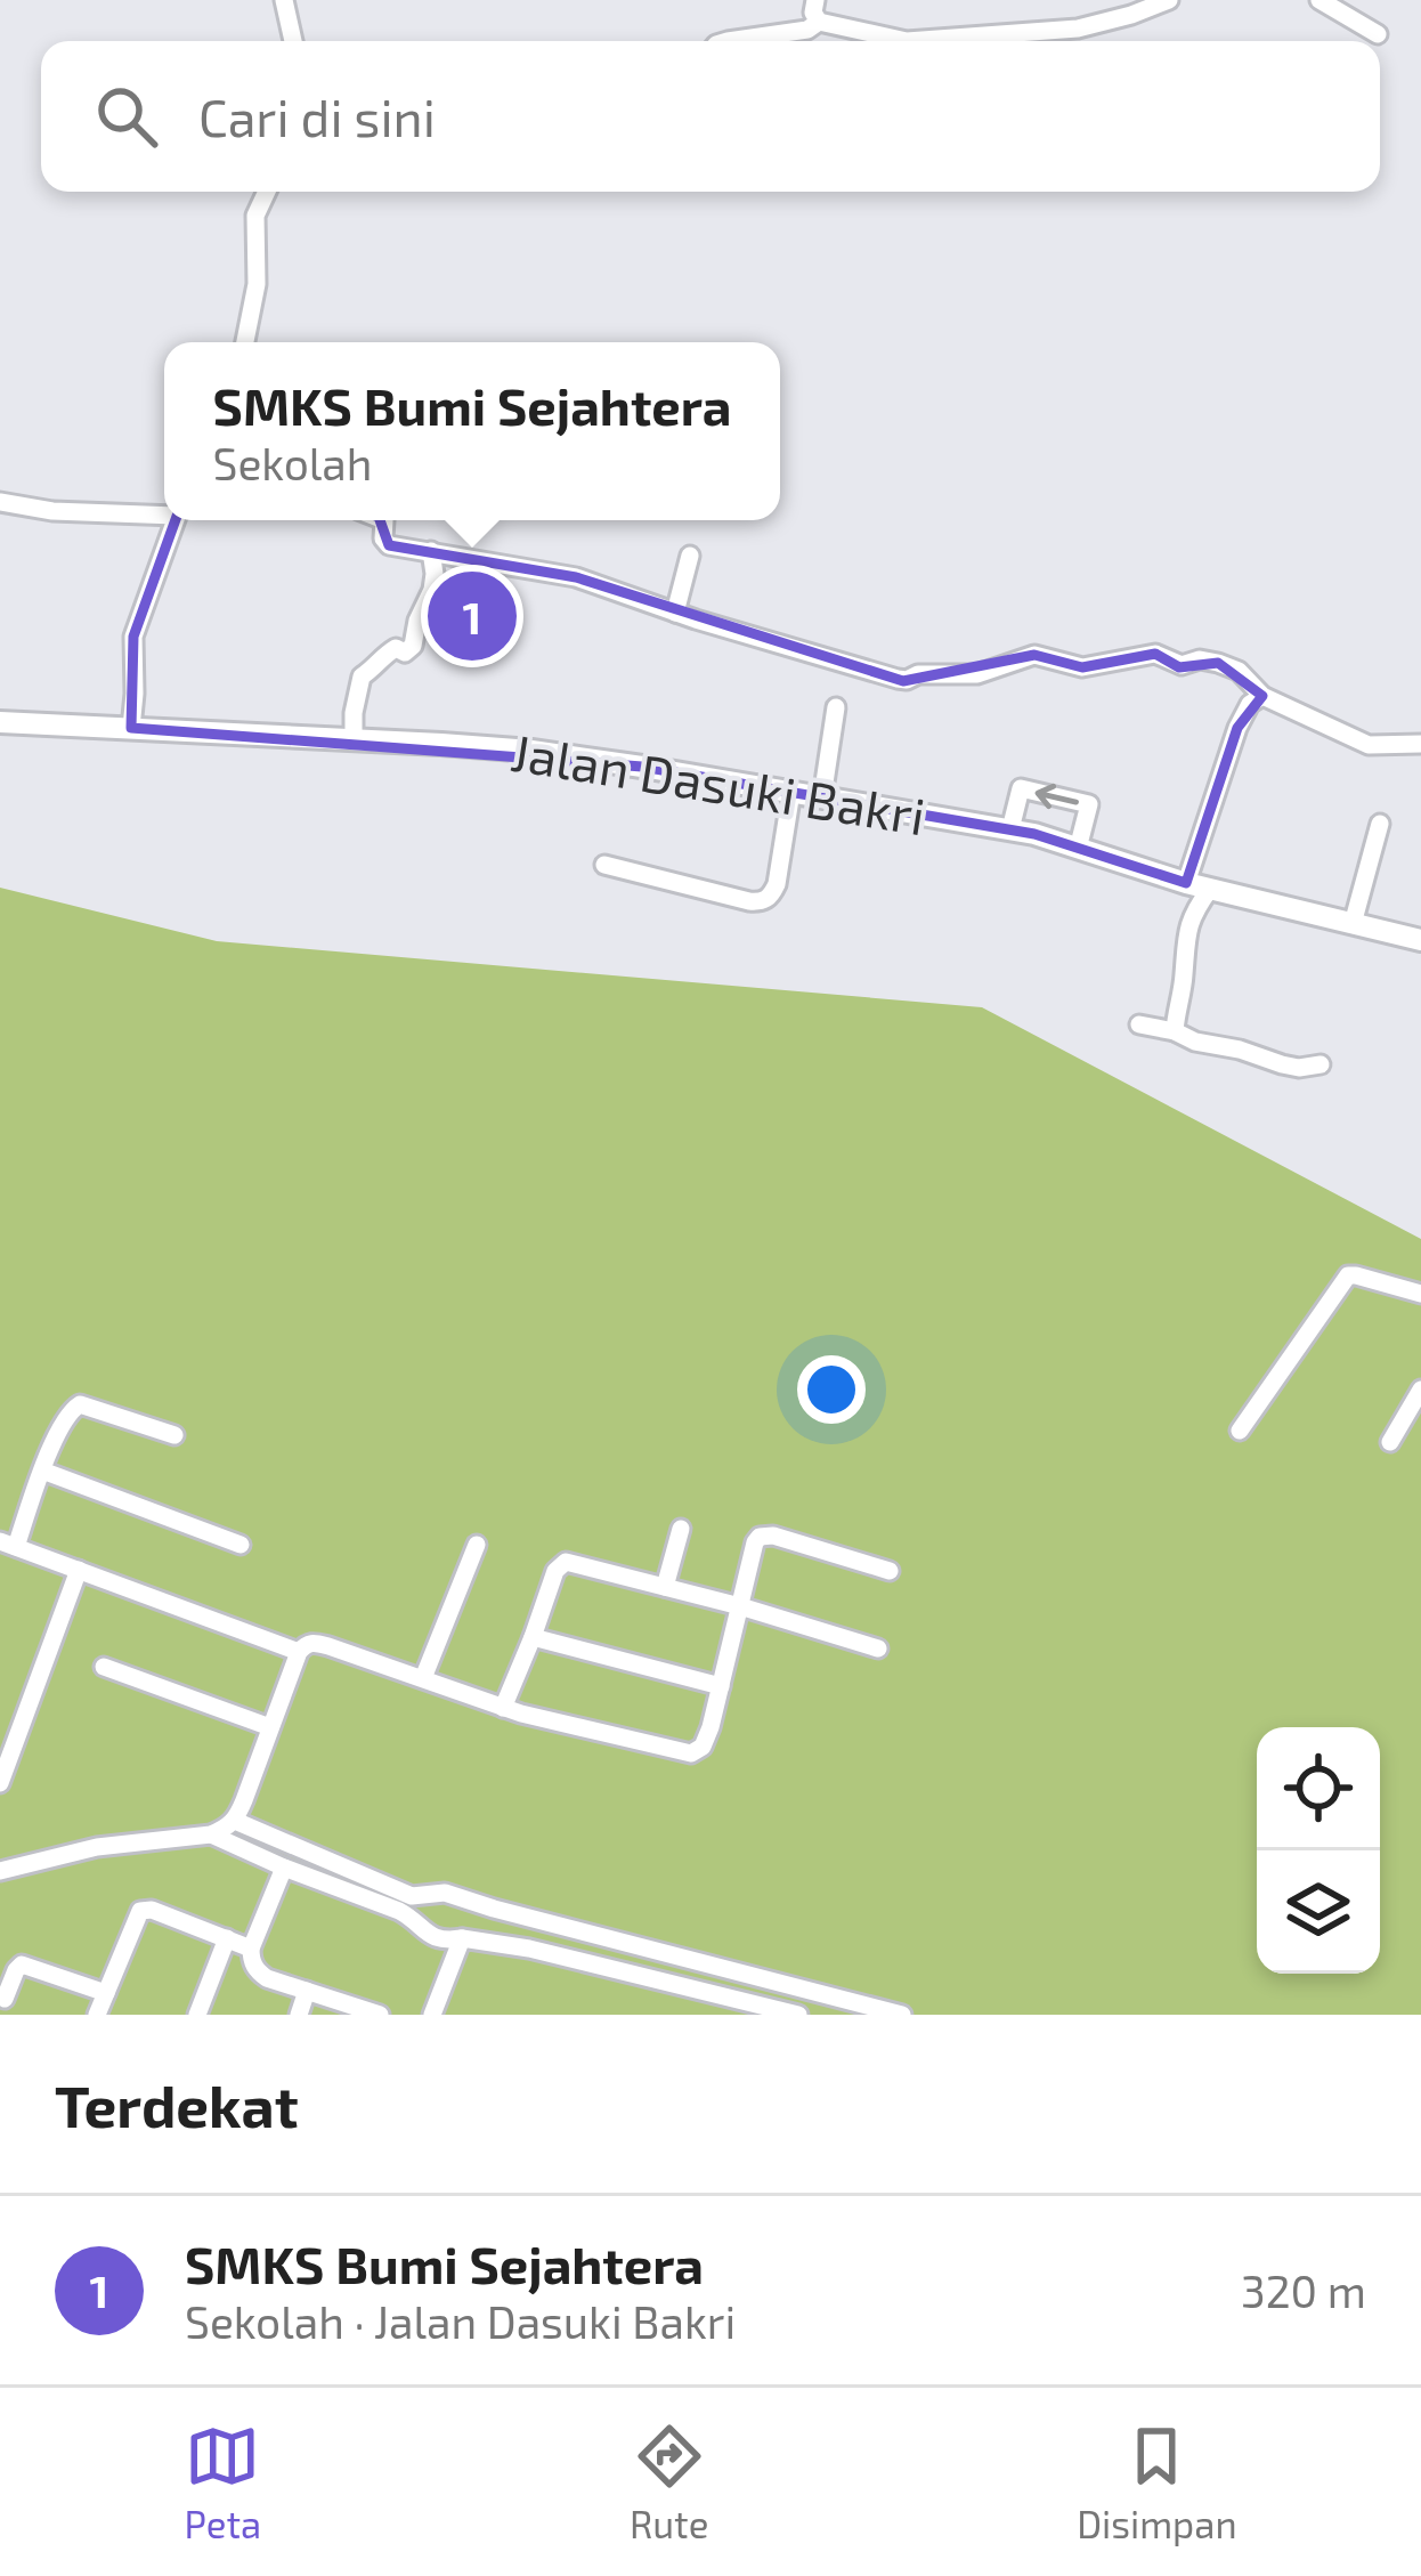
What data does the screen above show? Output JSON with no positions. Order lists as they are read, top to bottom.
{
  "streets": {
    "main road": ["Jalan Dasuki Bakri"]
  },
  "page": {
    "search": "Cari di sini",
    "popup": ["SMKS Bumi Sejahtera", "Sekolah"],
    "pins": "1",
    "heading": "Terdekat",
    "list": [
      {
        "mark": "1",
        "name": "SMKS Bumi Sejahtera",
        "note": "Sekolah · Jalan Dasuki Bakri",
        "value": "320 m"
      }
    ],
    "nav": ["Peta", "Rute", "Disimpan"]
  }
}
